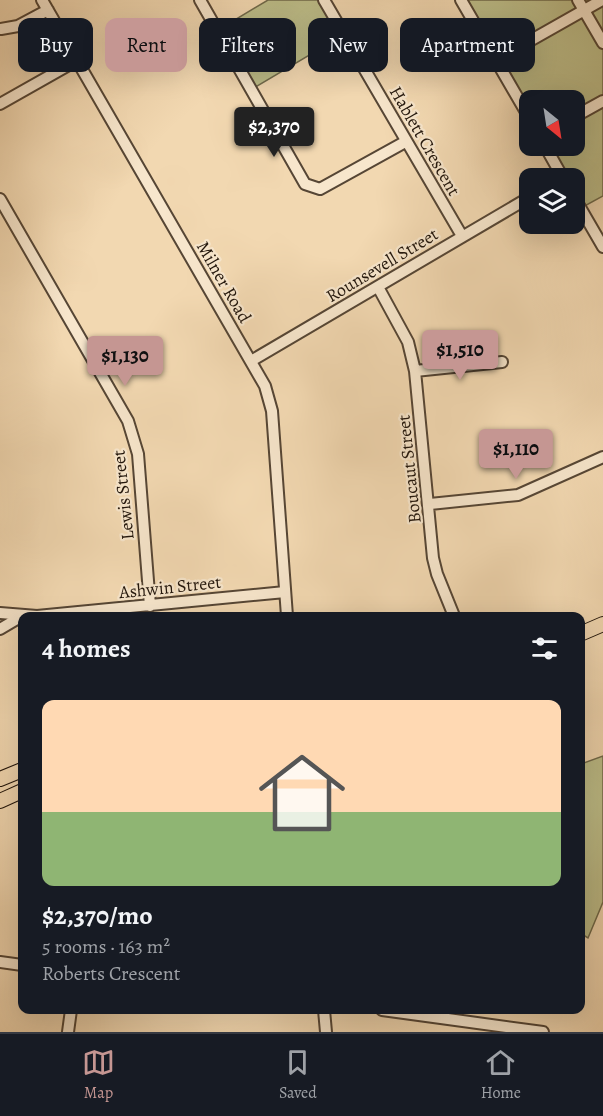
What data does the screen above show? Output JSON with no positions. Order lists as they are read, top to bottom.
{
  "streets": {
    "street": [
      "Hablett Crescent",
      "Rounsevell Street",
      "Milner Road",
      "Boucaut Street",
      "Lewis Street",
      "Ashwin Street"
    ]
  },
  "crossings": [
    ["Hablett Crescent", "Rounsevell Street"],
    ["Rounsevell Street", "Milner Road"],
    ["Rounsevell Street", "Boucaut Street"],
    ["Milner Road", "Ashwin Street"],
    ["Lewis Street", "Ashwin Street"]
  ],
  "north": "bottom right",
  "page": {
    "chip": [
      "Buy",
      "Rent",
      "Filters",
      "New",
      "Apartment"
    ],
    "price": [
      "$2,370",
      "$1,510",
      "$1,130",
      "$1,110"
    ],
    "heading": "4 homes",
    "list": [
      {
        "name": "$2,370/mo",
        "note": "5 rooms · 163 m² · Roberts Crescent"
      }
    ],
    "tabs": ["Map", "Saved", "Home"]
  }
}
